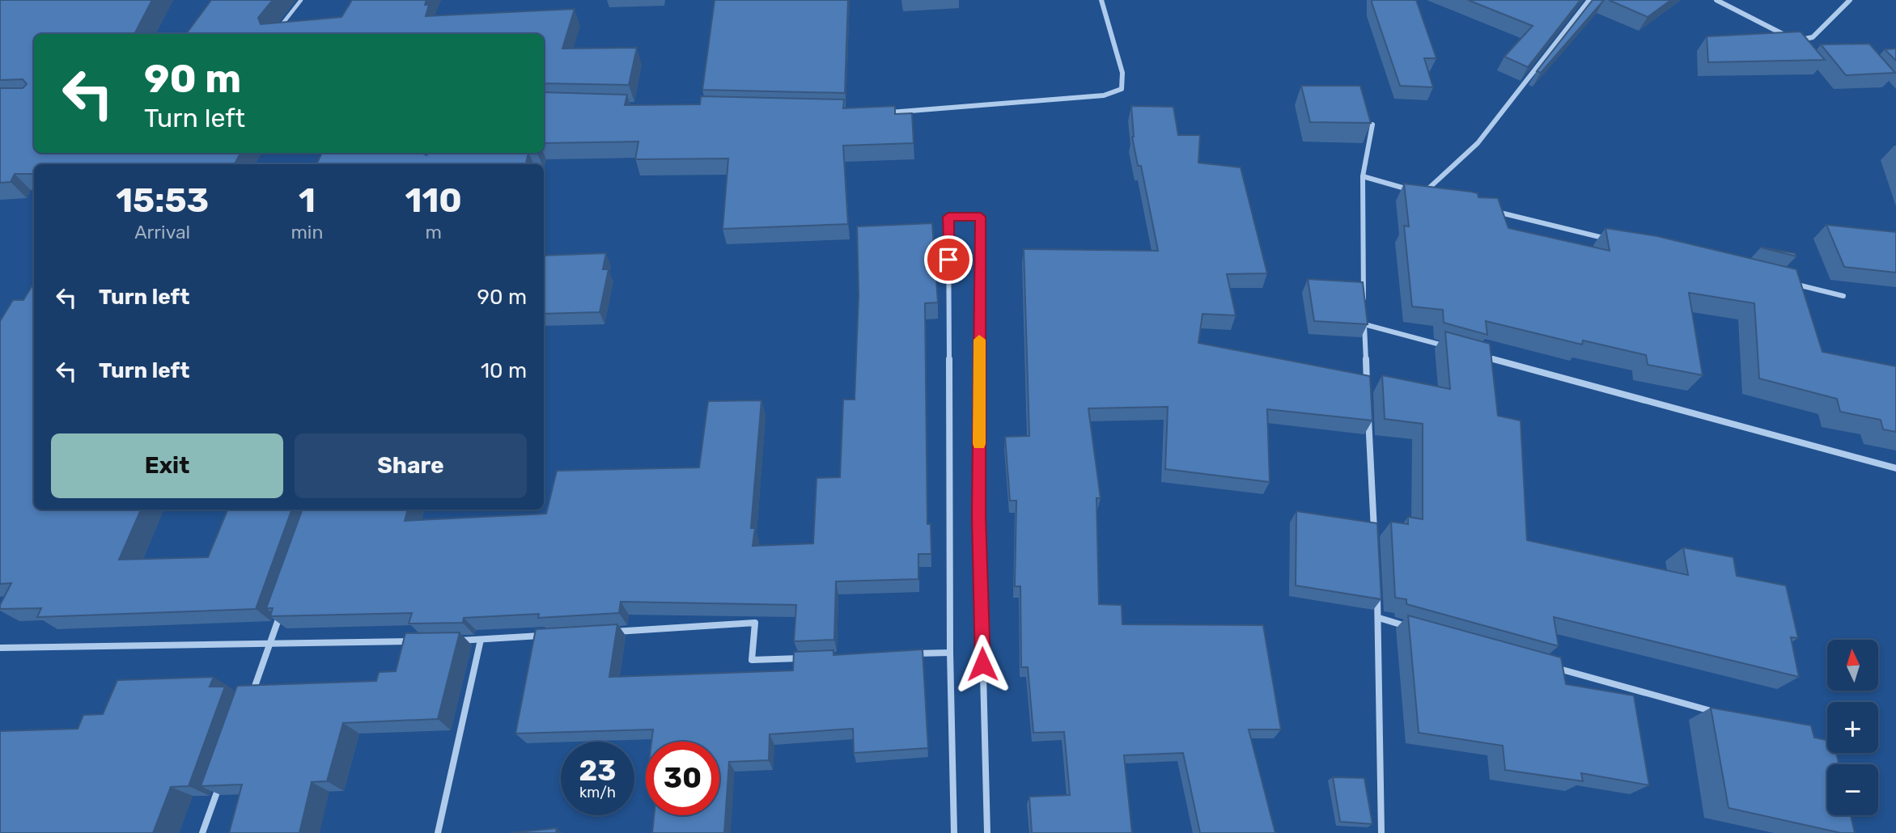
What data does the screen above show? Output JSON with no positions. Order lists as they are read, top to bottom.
{
  "north": "top",
  "page": {
    "turn": ["90 m", "Turn left"],
    "eta": [
      "15:53",
      "Arrival",
      "1",
      "min",
      "110",
      "m"
    ],
    "list": [
      {
        "name": "Turn left",
        "value": "90 m"
      },
      {
        "name": "Turn left",
        "value": "10 m"
      }
    ],
    "buttons": ["Exit", "Share"],
    "map_buttons": ["+", "−"],
    "speed": "23 km/h",
    "limit": "30"
  }
}
